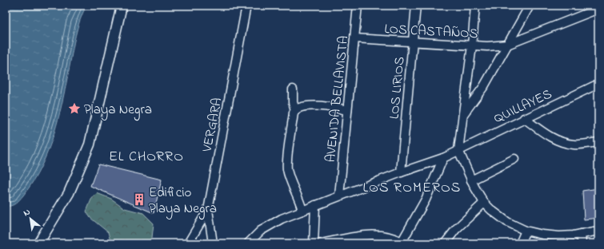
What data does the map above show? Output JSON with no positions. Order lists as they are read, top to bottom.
{
  "streets": {
    "street": [
      "LOS CASTAÑOS",
      "LOS LIRIOS",
      "AVENIDA BELLAVISTA",
      "QUILLAYES",
      "VERGARA"
    ]
  },
  "crossings": [
    ["LOS CASTAÑOS", "LOS LIRIOS"],
    ["LOS CASTAÑOS", "AVENIDA BELLAVISTA"],
    ["LOS LIRIOS", "QUILLAYES"],
    ["AVENIDA BELLAVISTA", "QUILLAYES"]
  ],
  "districts": ["EL CHORRO", "LOS ROMEROS"],
  "places": {
    "place": ["Playa Negra"],
    "building": ["Edificio Playa Negra"]
  },
  "north": "top left"
}
